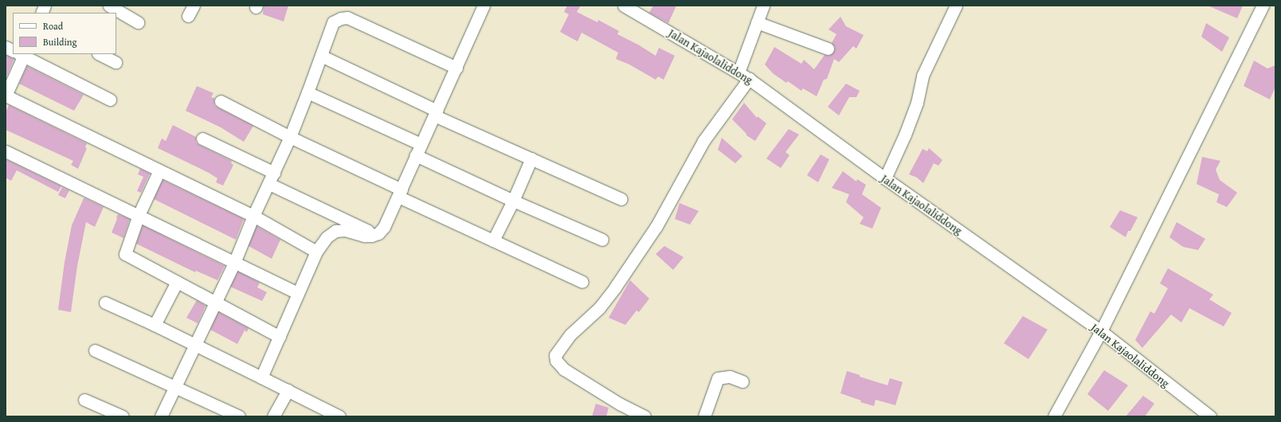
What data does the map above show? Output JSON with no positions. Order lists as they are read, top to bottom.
{
  "streets": {
    "street": ["Jalan Kajaolaliddong"]
  },
  "legend": ["Road", "Building"]
}
